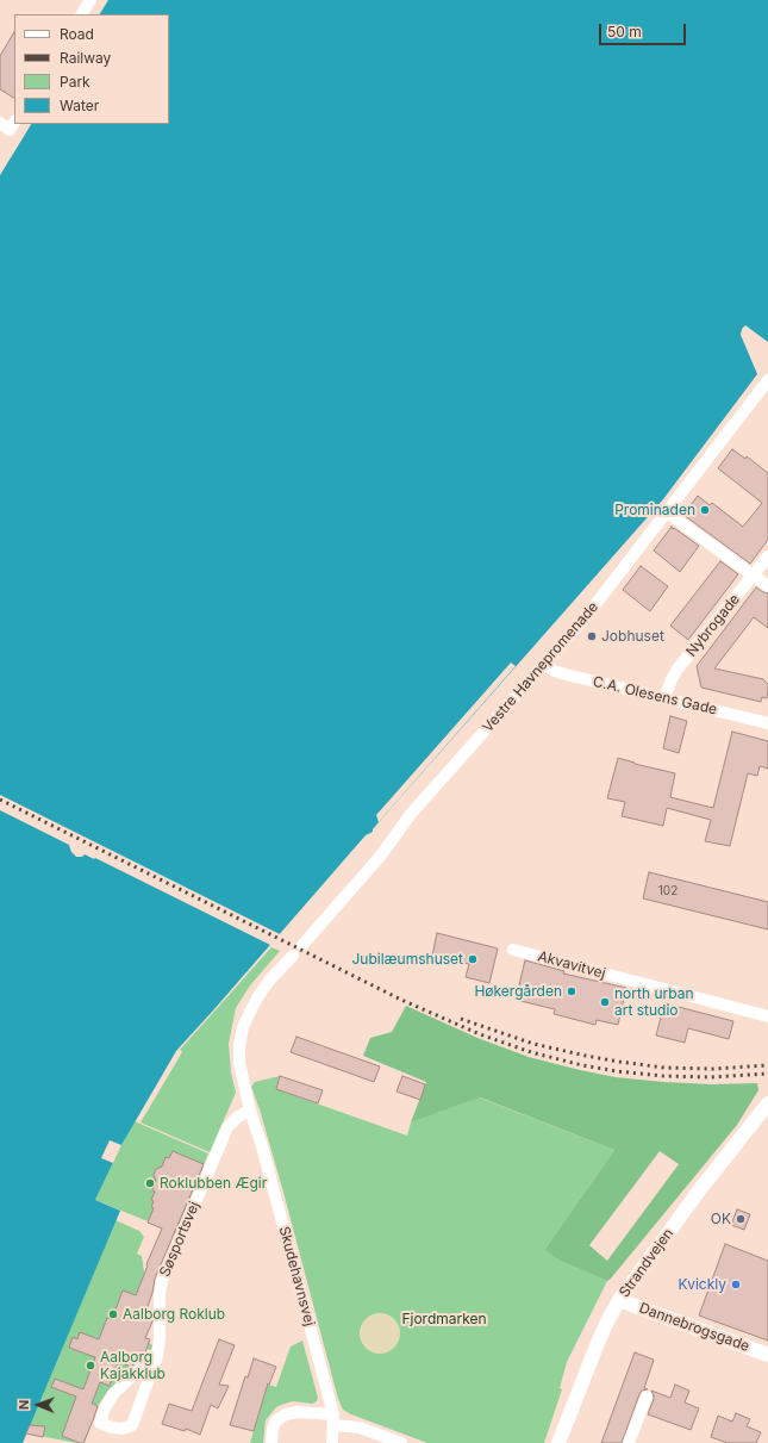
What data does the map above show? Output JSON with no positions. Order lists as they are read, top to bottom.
{
  "streets": {
    "street": [
      "Nybrogade",
      "Vestre Havnepromenade",
      "C.A. Olesens Gade",
      "Akvavitvej",
      "Søsportsvej",
      "Strandvejen",
      "Skudehavnsvej",
      "Dannebrogsgade"
    ]
  },
  "crossings": [
    ["Nybrogade", "C.A. Olesens Gade"],
    ["Vestre Havnepromenade", "C.A. Olesens Gade"],
    ["Søsportsvej", "Skudehavnsvej"],
    ["Strandvejen", "Dannebrogsgade"]
  ],
  "parks": ["Fjordmarken"],
  "places": [
    "Prominaden",
    "Jobhuset",
    "Jubilæumshuset",
    "Høkergården",
    "north urban art studio",
    "Roklubben Ægir",
    "OK",
    "Kvickly",
    "Aalborg Roklub",
    "Aalborg Kajakklub"
  ],
  "house_numbers": ["102"],
  "legend": [
    "Road",
    "Railway",
    "Park",
    "Water"
  ],
  "scale_bar": "50 m",
  "north": "left"
}
